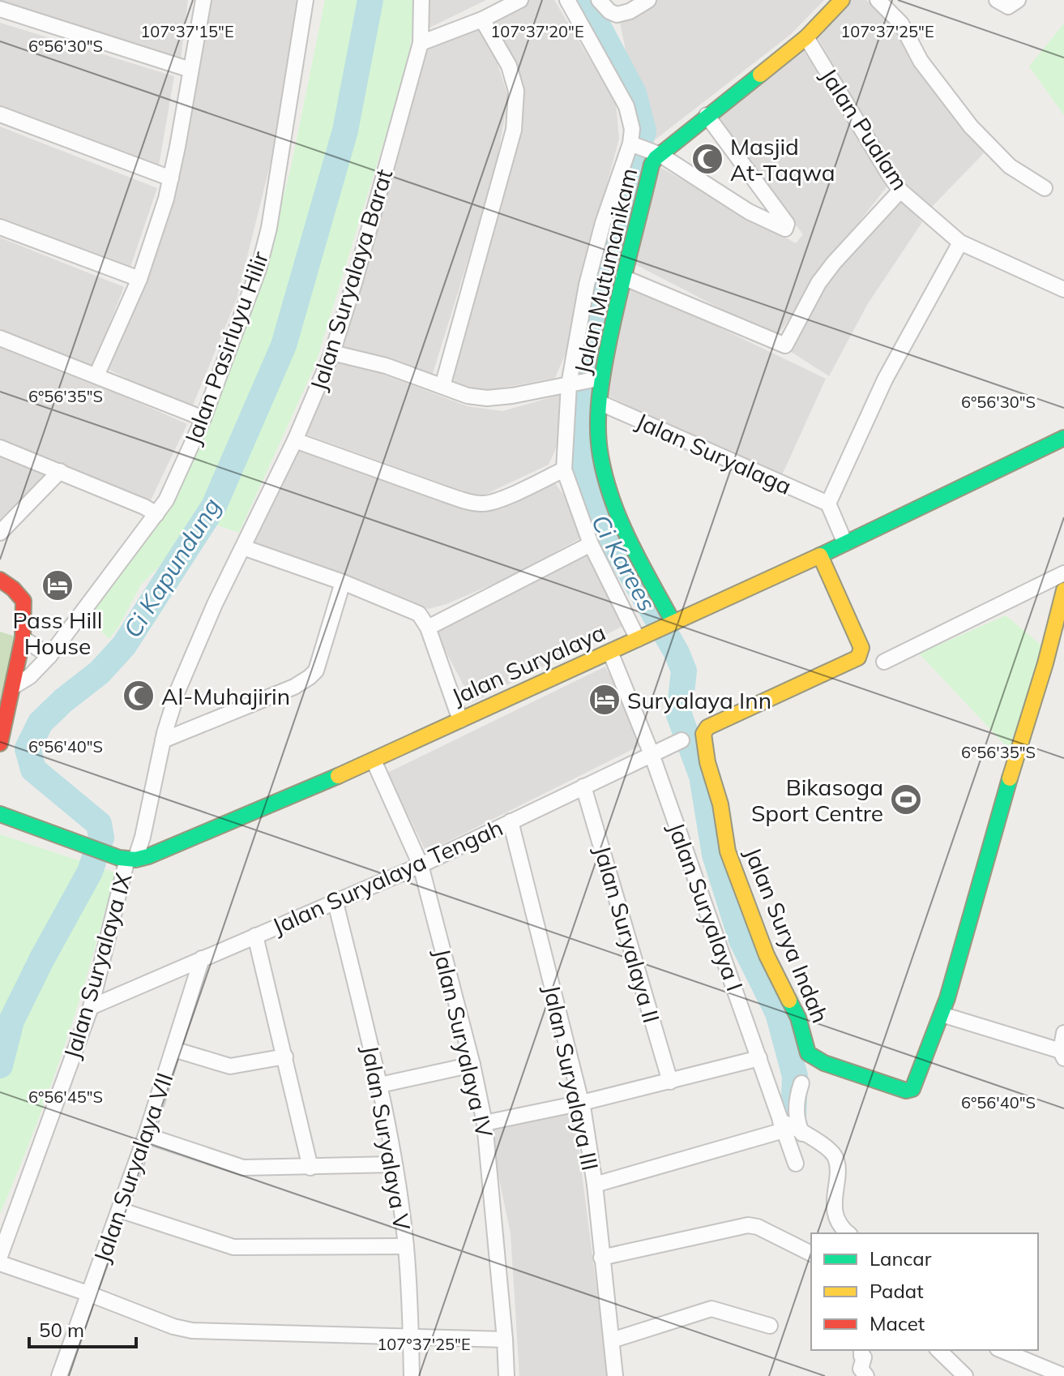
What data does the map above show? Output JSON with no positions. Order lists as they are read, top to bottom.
{
  "streets": {
    "street": [
      "Jalan Pualam",
      "Jalan Mutumanikam",
      "Jalan Suryalaya Barat",
      "Jalan Pasirluyu Hilir",
      "Jalan Suryalaga",
      "Jalan Suryalaya",
      "Jalan Suryalaya Tengah",
      "Jalan Suryalaya I",
      "Jalan Suryalaya II",
      "Jalan Surya Indah",
      "Jalan Suryalaya IX",
      "Jalan Suryalaya IV",
      "Jalan Suryalaya III",
      "Jalan Suryalaya V",
      "Jalan Suryalaya VII"
    ]
  },
  "crossings": [
    ["Jalan Pualam", "Jalan Mutumanikam"],
    ["Jalan Mutumanikam", "Jalan Suryalaga"],
    ["Jalan Mutumanikam", "Jalan Suryalaya"],
    ["Jalan Suryalaya Barat", "Jalan Suryalaya IX"],
    ["Jalan Suryalaya", "Jalan Suryalaya I"],
    ["Jalan Suryalaya", "Jalan Surya Indah"],
    ["Jalan Suryalaya", "Jalan Suryalaya IX"],
    ["Jalan Suryalaya", "Jalan Suryalaya IV"],
    ["Jalan Suryalaya Tengah", "Jalan Suryalaya I"],
    ["Jalan Suryalaya Tengah", "Jalan Suryalaya II"],
    ["Jalan Suryalaya Tengah", "Jalan Suryalaya IX"],
    ["Jalan Suryalaya Tengah", "Jalan Suryalaya IV"],
    ["Jalan Suryalaya Tengah", "Jalan Suryalaya III"],
    ["Jalan Suryalaya Tengah", "Jalan Suryalaya V"],
    ["Jalan Suryalaya Tengah", "Jalan Suryalaya VII"]
  ],
  "water": ["Ci Karees", "Ci Kapundung"],
  "places": {
    "mosque": ["Masjid At-Taqwa", "Al-Muhajirin"],
    "hotel": ["Pass Hill House", "Suryalaya Inn"],
    "sports": ["Bikasoga Sport Centre"]
  },
  "legend": ["Lancar", "Padat", "Macet"],
  "scale_bar": "50 m",
  "coordinates": [
    "107°37'15\"E",
    "107°37'20\"E",
    "107°37'25\"E",
    "6°56'30\"S",
    "6°56'35\"S",
    "6°56'40\"S",
    "6°56'45\"S"
  ]
}
